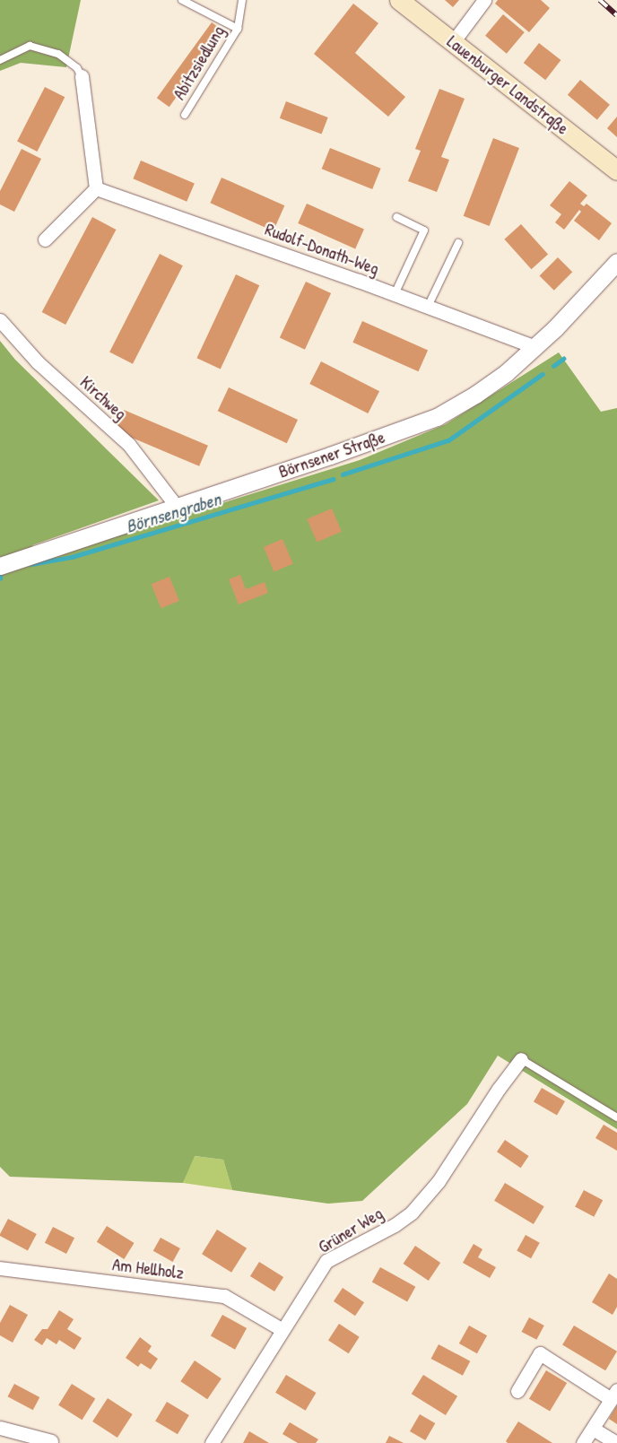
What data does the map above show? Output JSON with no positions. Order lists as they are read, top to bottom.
{
  "streets": {
    "main road": ["Lauenburger Landstraße"],
    "street": [
      "Rudolf-Donath-Weg",
      "Kirchweg",
      "Börnsener Straße",
      "Grüner Weg",
      "Am Hellholz"
    ],
    "lane": ["Abitzsiedlung"]
  },
  "crossings": [
    ["Rudolf-Donath-Weg", "Börnsener Straße"],
    ["Kirchweg", "Börnsener Straße"],
    ["Grüner Weg", "Am Hellholz"]
  ],
  "water": ["Börnsengraben"]
}
